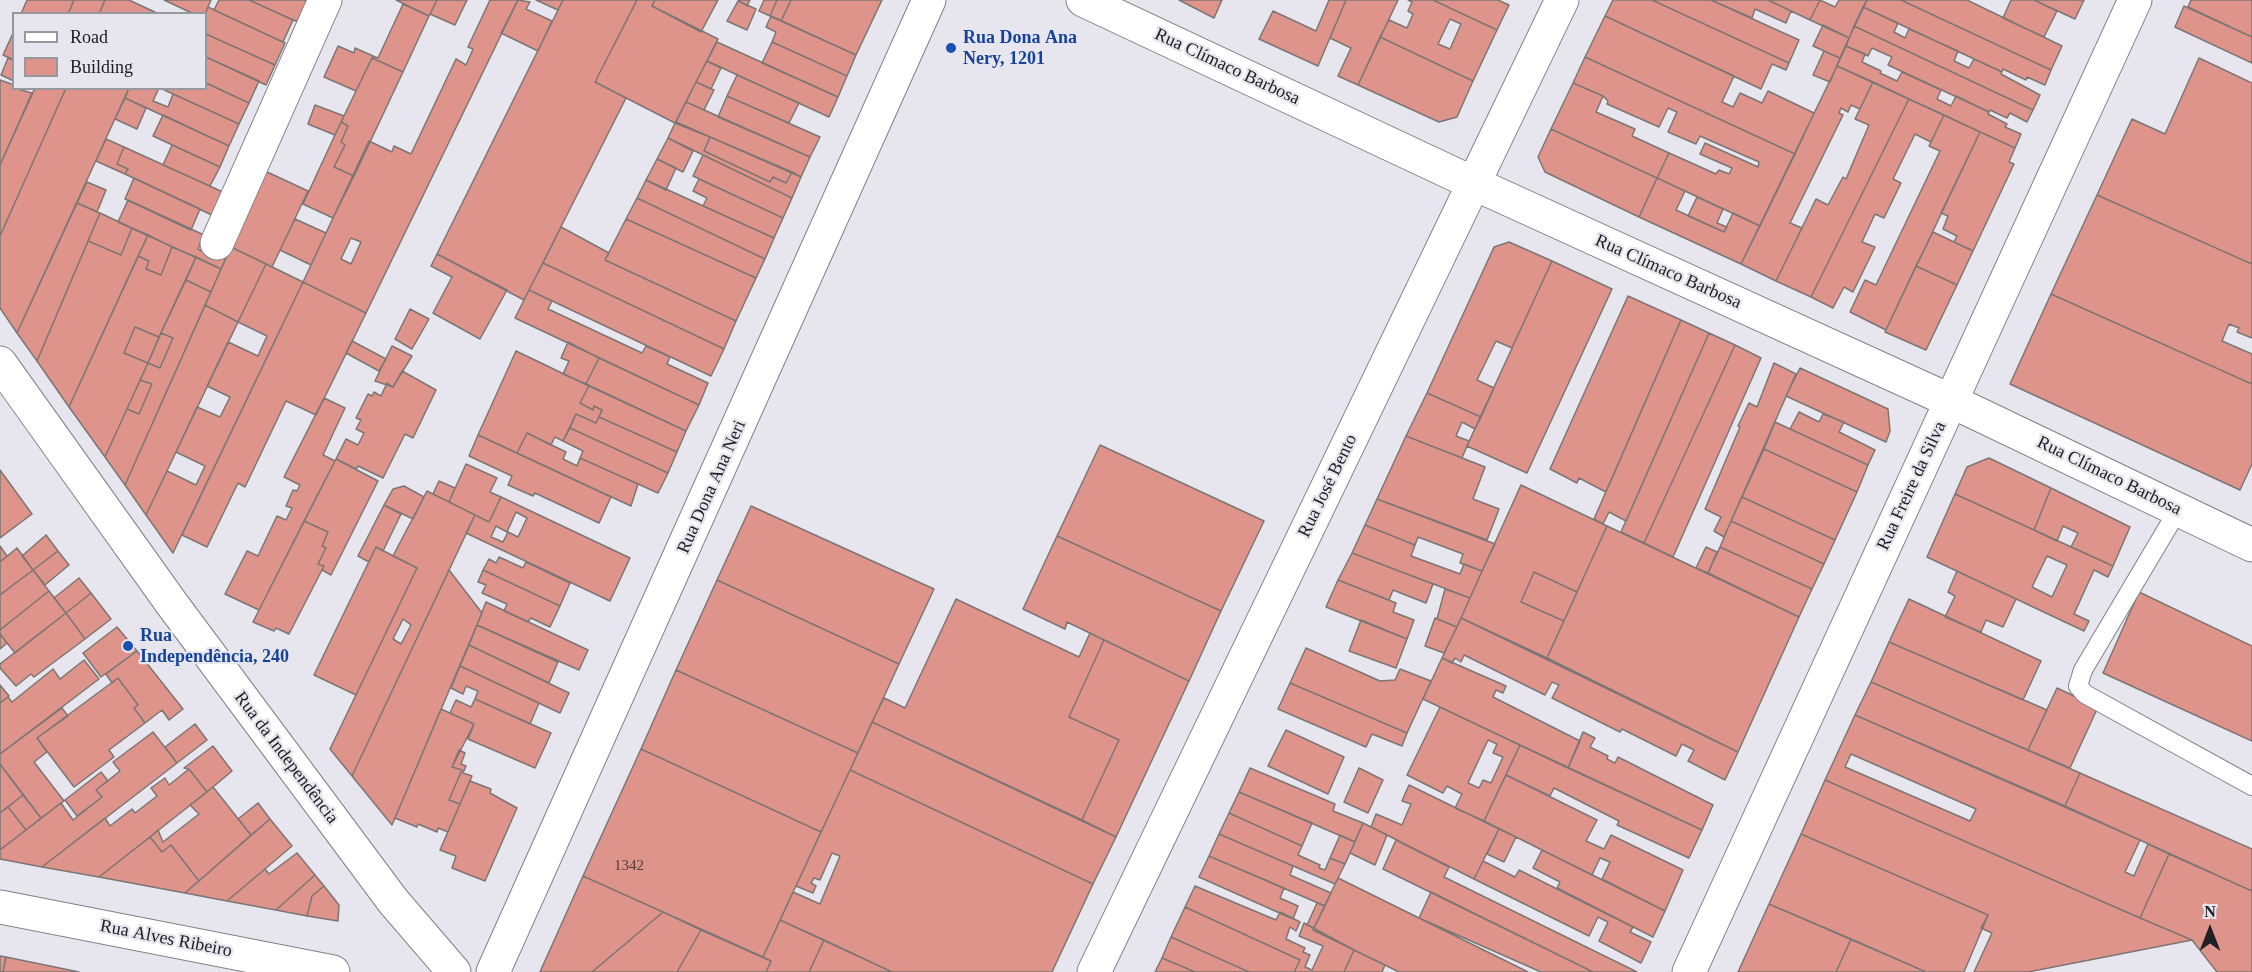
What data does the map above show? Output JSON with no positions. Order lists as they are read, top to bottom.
{
  "streets": {
    "street": [
      "Rua Clímaco Barbosa",
      "Rua José Bento",
      "Rua Freire da Silva",
      "Rua Dona Ana Neri",
      "Rua da Independência",
      "Rua Alves Ribeiro"
    ]
  },
  "crossings": [
    ["Rua Clímaco Barbosa", "Rua José Bento"],
    ["Rua Clímaco Barbosa", "Rua Freire da Silva"]
  ],
  "places": ["Rua Dona Ana Nery, 1201", "Rua Independência, 240"],
  "house_numbers": ["1342"],
  "legend": ["Road", "Building"],
  "north": "top"
}
